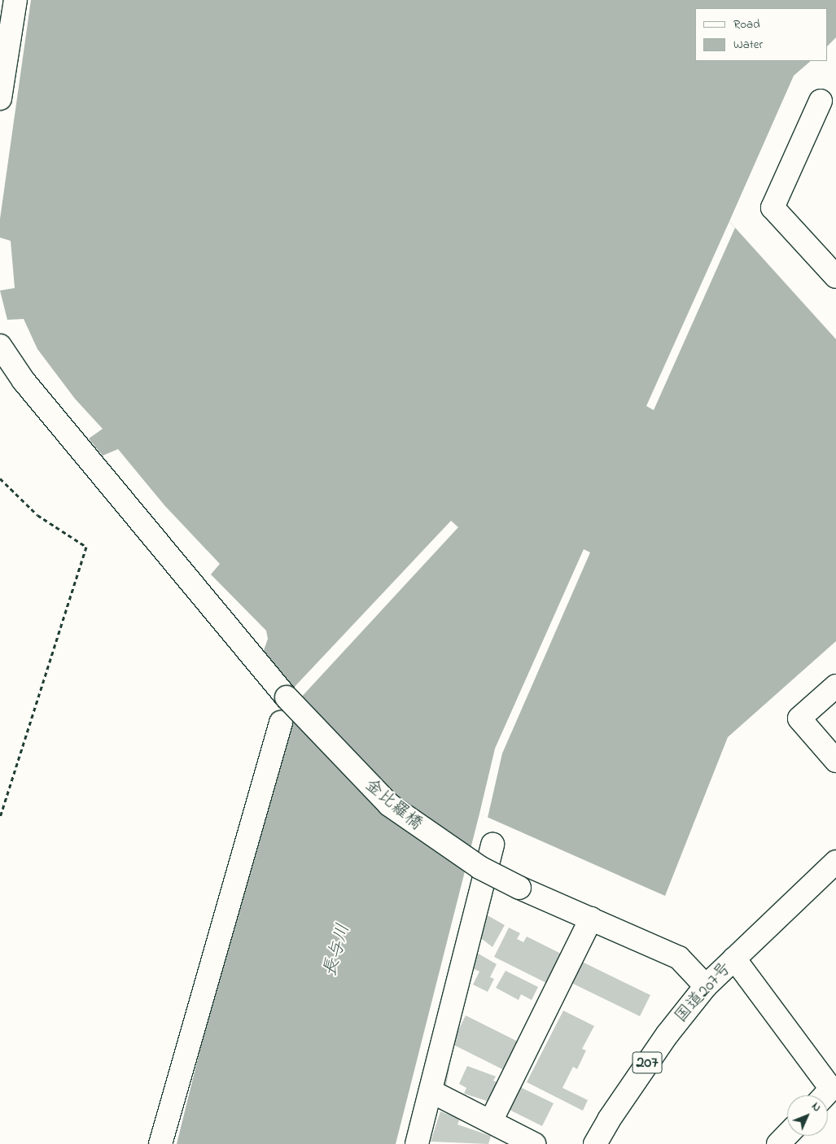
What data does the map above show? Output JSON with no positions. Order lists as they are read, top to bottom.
{
  "streets": {
    "main road": ["金比羅橋", "国道207号", "207"]
  },
  "crossings": [
    ["金比羅橋", "国道207号"]
  ],
  "water": ["長与川"],
  "legend": ["Road", "Water"],
  "north": "top right"
}
